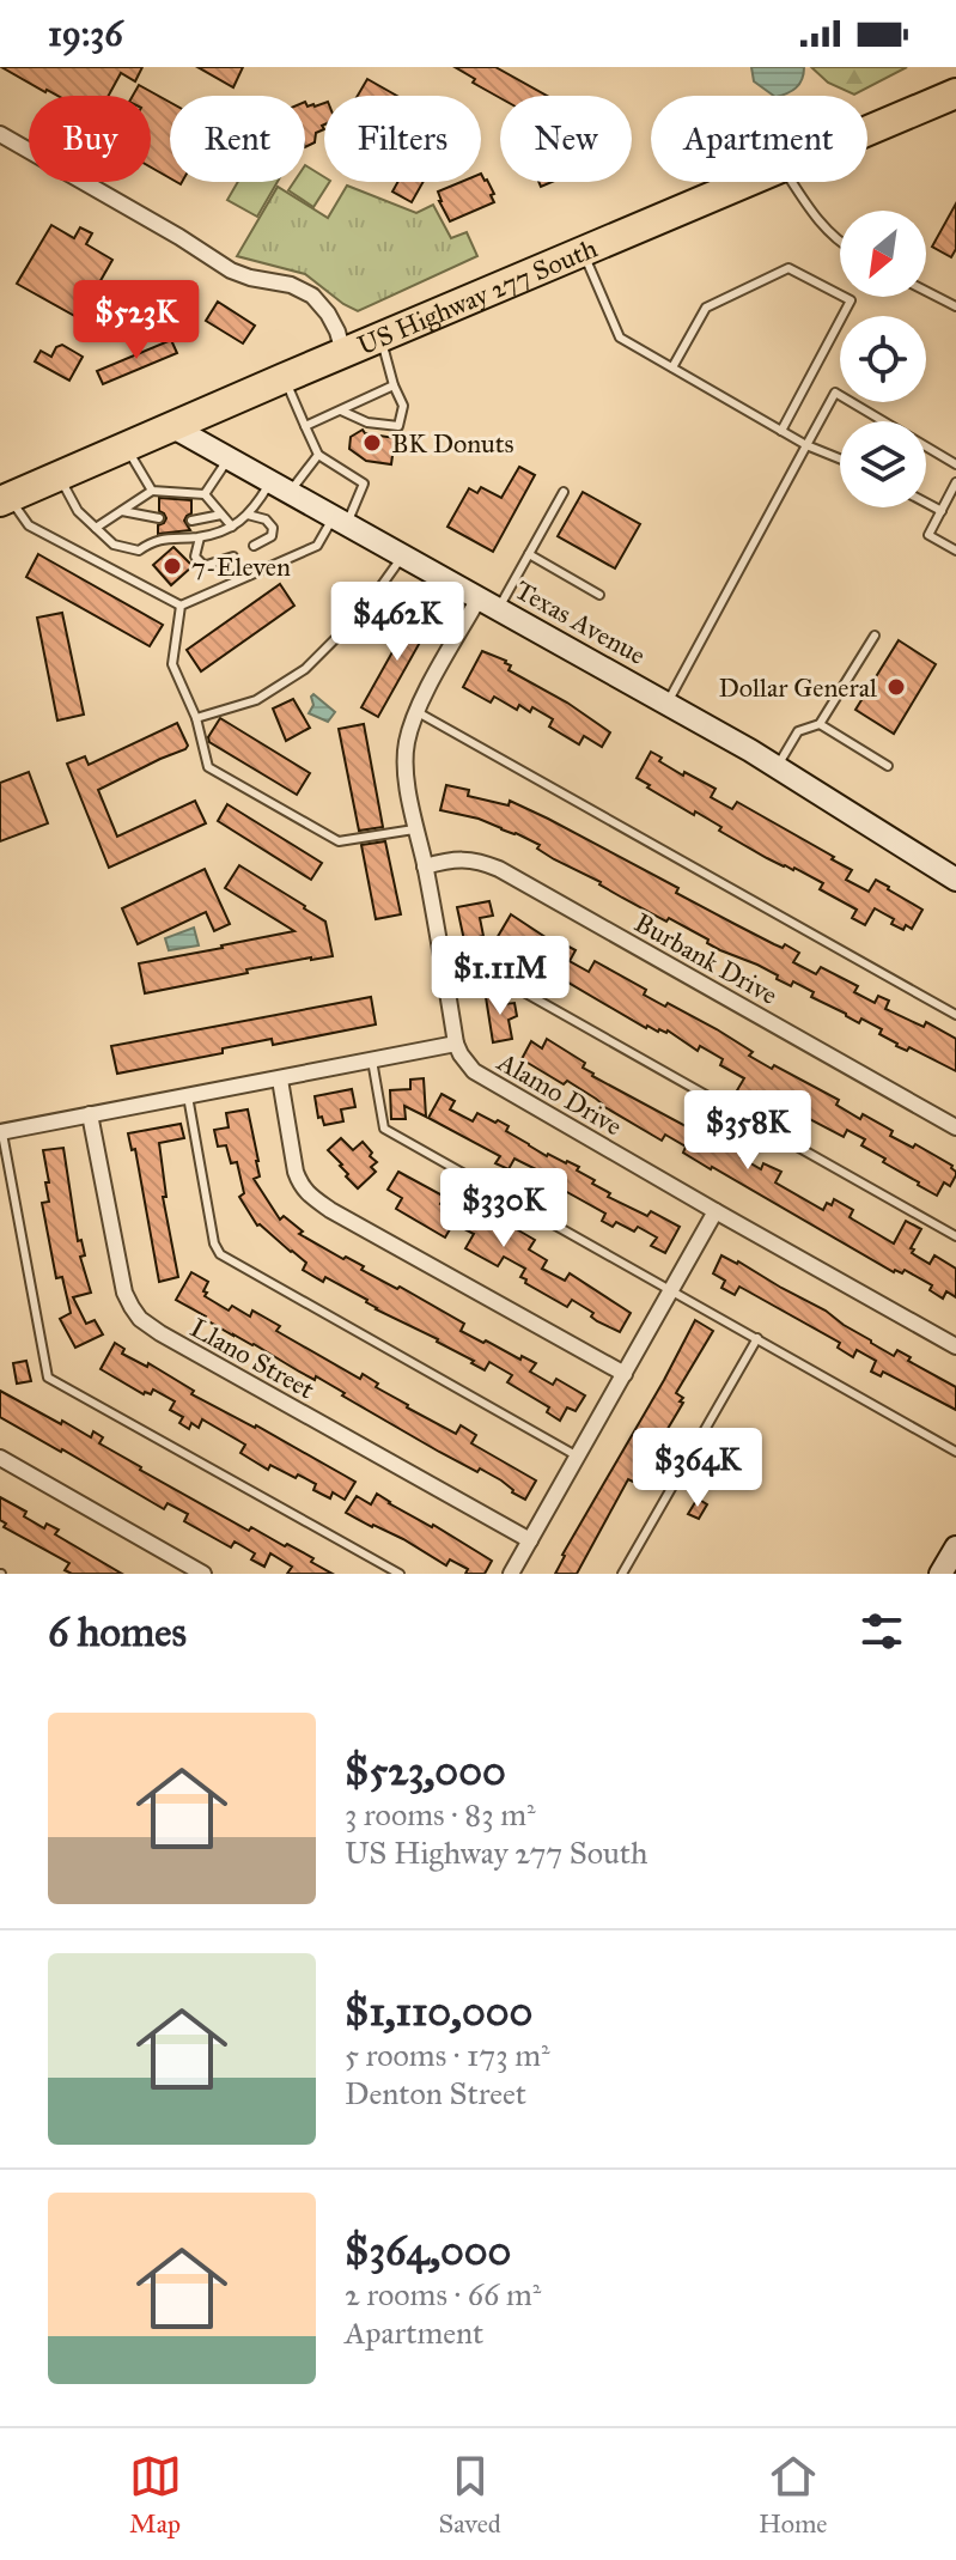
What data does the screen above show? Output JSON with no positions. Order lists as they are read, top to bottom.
{
  "streets": {
    "highway": ["US Highway 277 South"],
    "street": [
      "Texas Avenue",
      "Burbank Drive",
      "Alamo Drive",
      "Llano Street"
    ]
  },
  "crossings": [
    ["US Highway 277 South", "Texas Avenue"]
  ],
  "places": ["BK Donuts", "7-Eleven", "Dollar General"],
  "north": "bottom left",
  "page": {
    "status": "19:36",
    "chip": [
      "Buy",
      "Rent",
      "Filters",
      "New",
      "Apartment"
    ],
    "price": [
      "$523K",
      "$462K",
      "$1.11M",
      "$358K",
      "$330K",
      "$364K"
    ],
    "heading": "6 homes",
    "list": [
      {
        "name": "$523,000",
        "note": "3 rooms · 83 m² · US Highway 277 South"
      },
      {
        "name": "$1,110,000",
        "note": "5 rooms · 173 m² · Denton Street"
      },
      {
        "name": "$364,000",
        "note": "2 rooms · 66 m² · Apartment"
      }
    ],
    "tabs": ["Map", "Saved", "Home"]
  }
}
